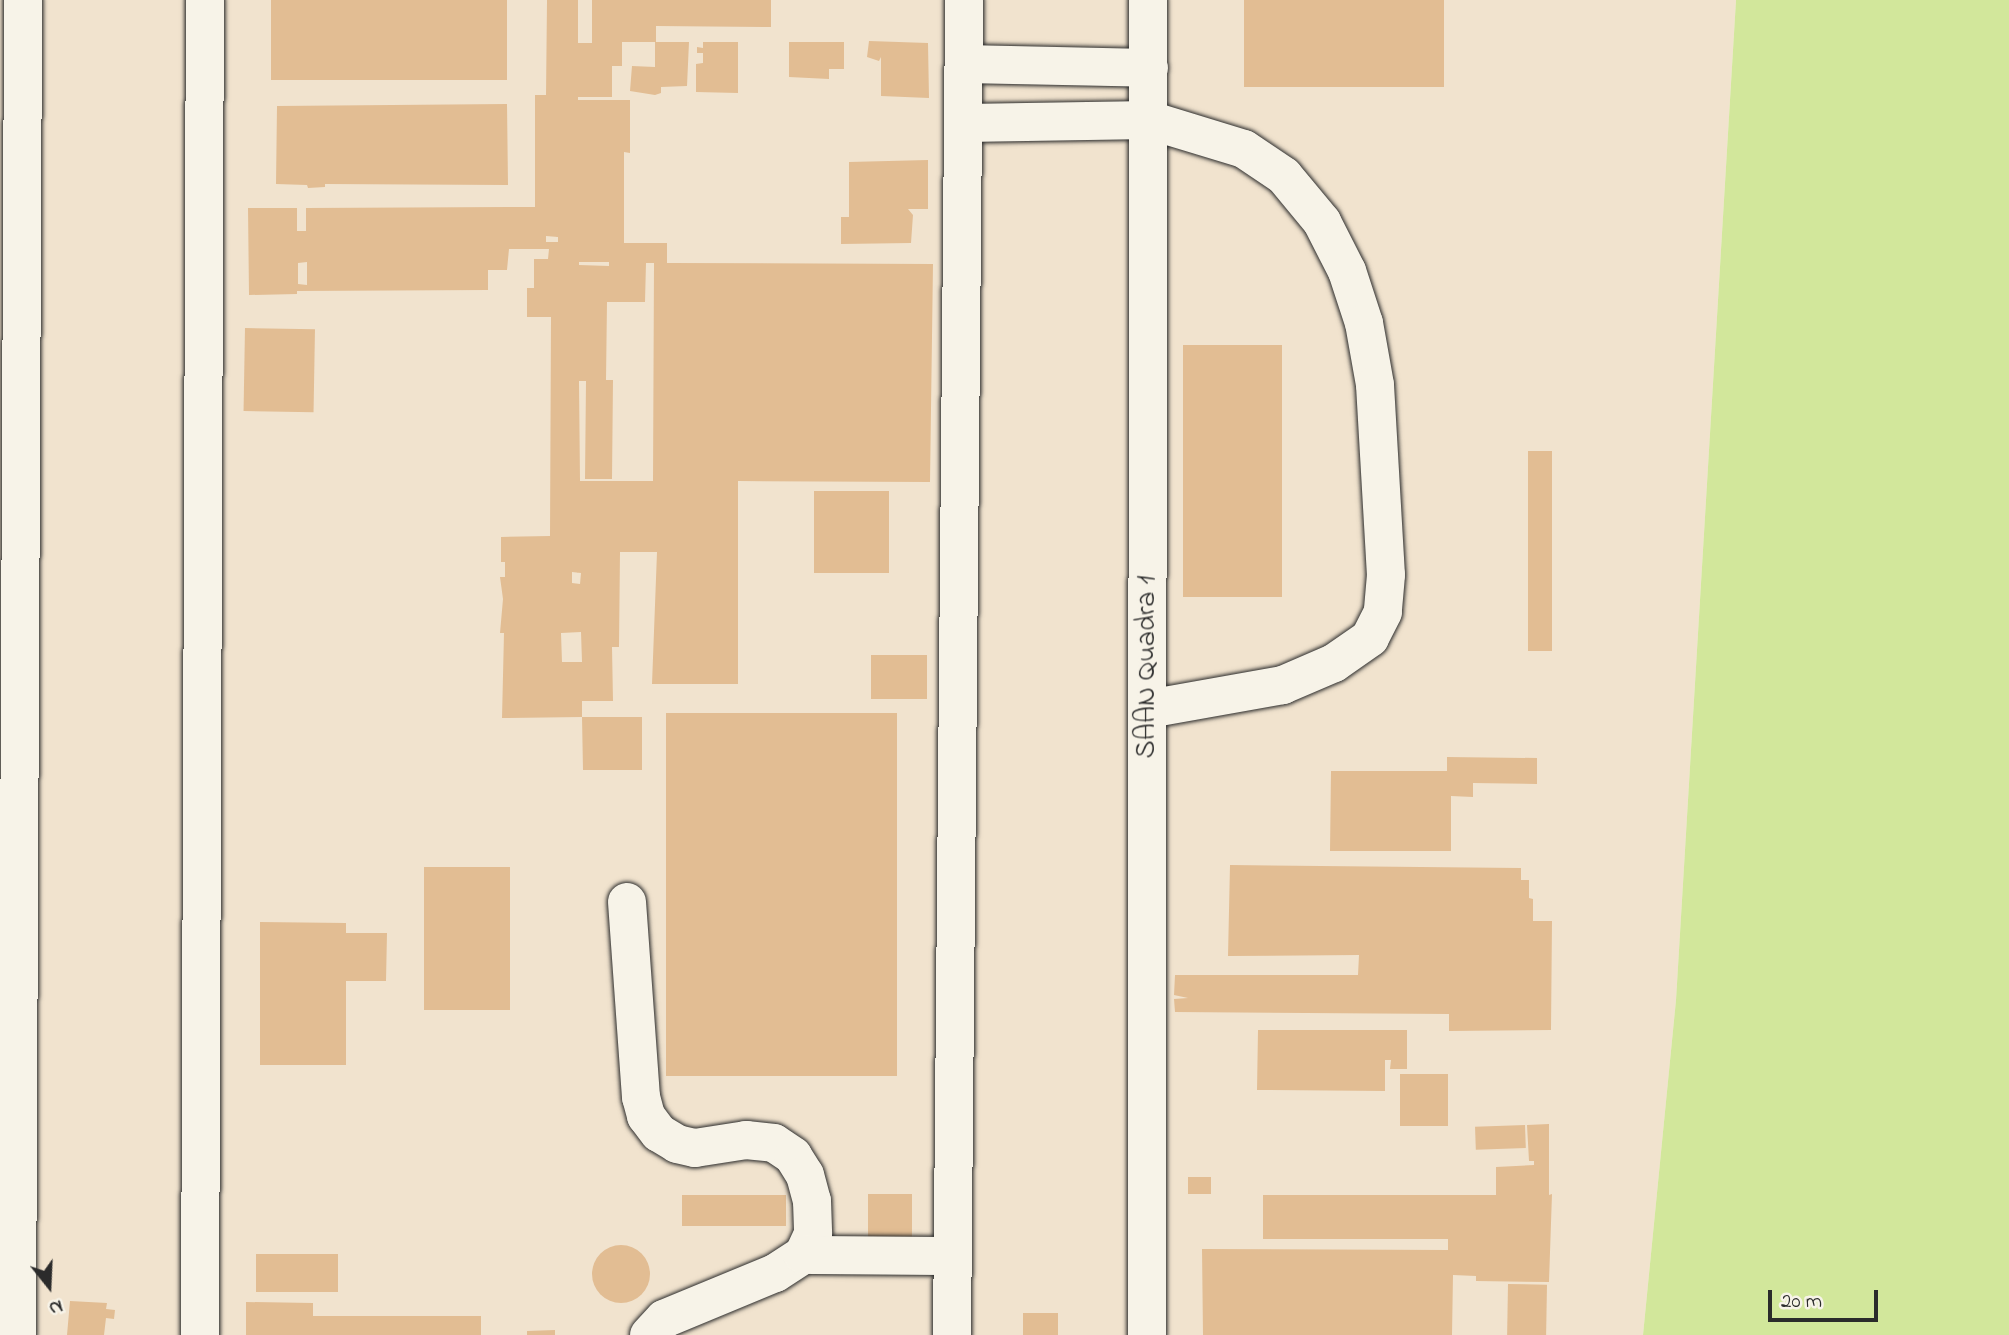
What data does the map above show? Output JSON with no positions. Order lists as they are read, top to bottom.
{
  "streets": {
    "street": ["SAAN Quadra 1"]
  },
  "scale_bar": "20 m",
  "north": "bottom"
}
